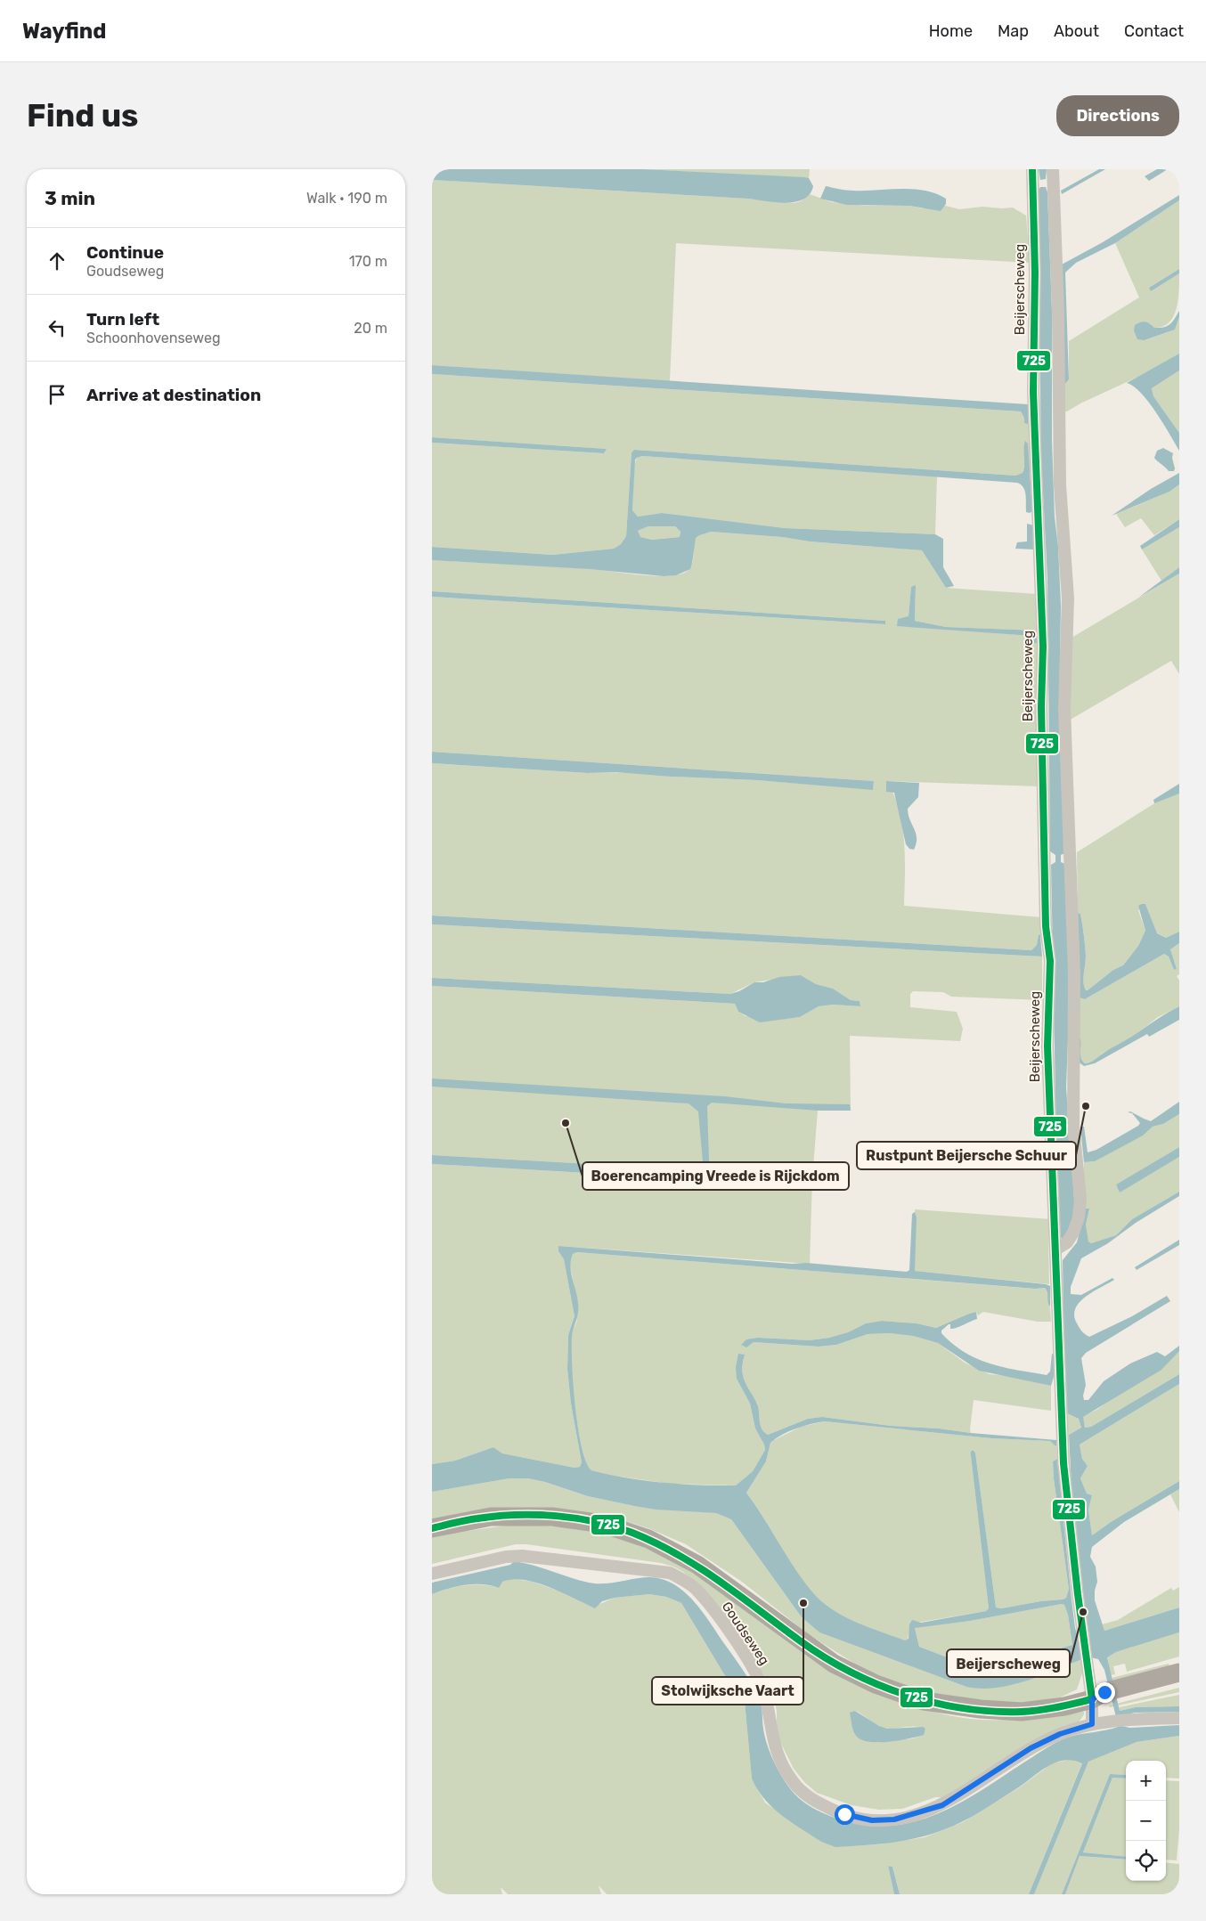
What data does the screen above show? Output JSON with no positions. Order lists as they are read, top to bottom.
{
  "streets": {
    "street": ["Beijerscheweg", "Goudseweg"]
  },
  "crossings": [
    ["Beijerscheweg", "Goudseweg"]
  ],
  "places": [
    "Rustpunt Beijersche Schuur",
    "Boerencamping Vreede is Rijckdom",
    "Stolwijksche Vaart",
    "Beijerscheweg"
  ],
  "lines": ["transit line 725"],
  "page": {
    "header": "Wayfind",
    "nav": [
      "Home",
      "Map",
      "About",
      "Contact"
    ],
    "buttons": "Directions",
    "title": "Find us",
    "heading": ["3 min", "Walk · 190 m"],
    "list": [
      ["Continue", "Goudseweg", "170 m"],
      ["Turn left", "Schoonhovenseweg", "20 m"],
      "Arrive at destination"
    ],
    "map_buttons": ["+", "−"]
  }
}
